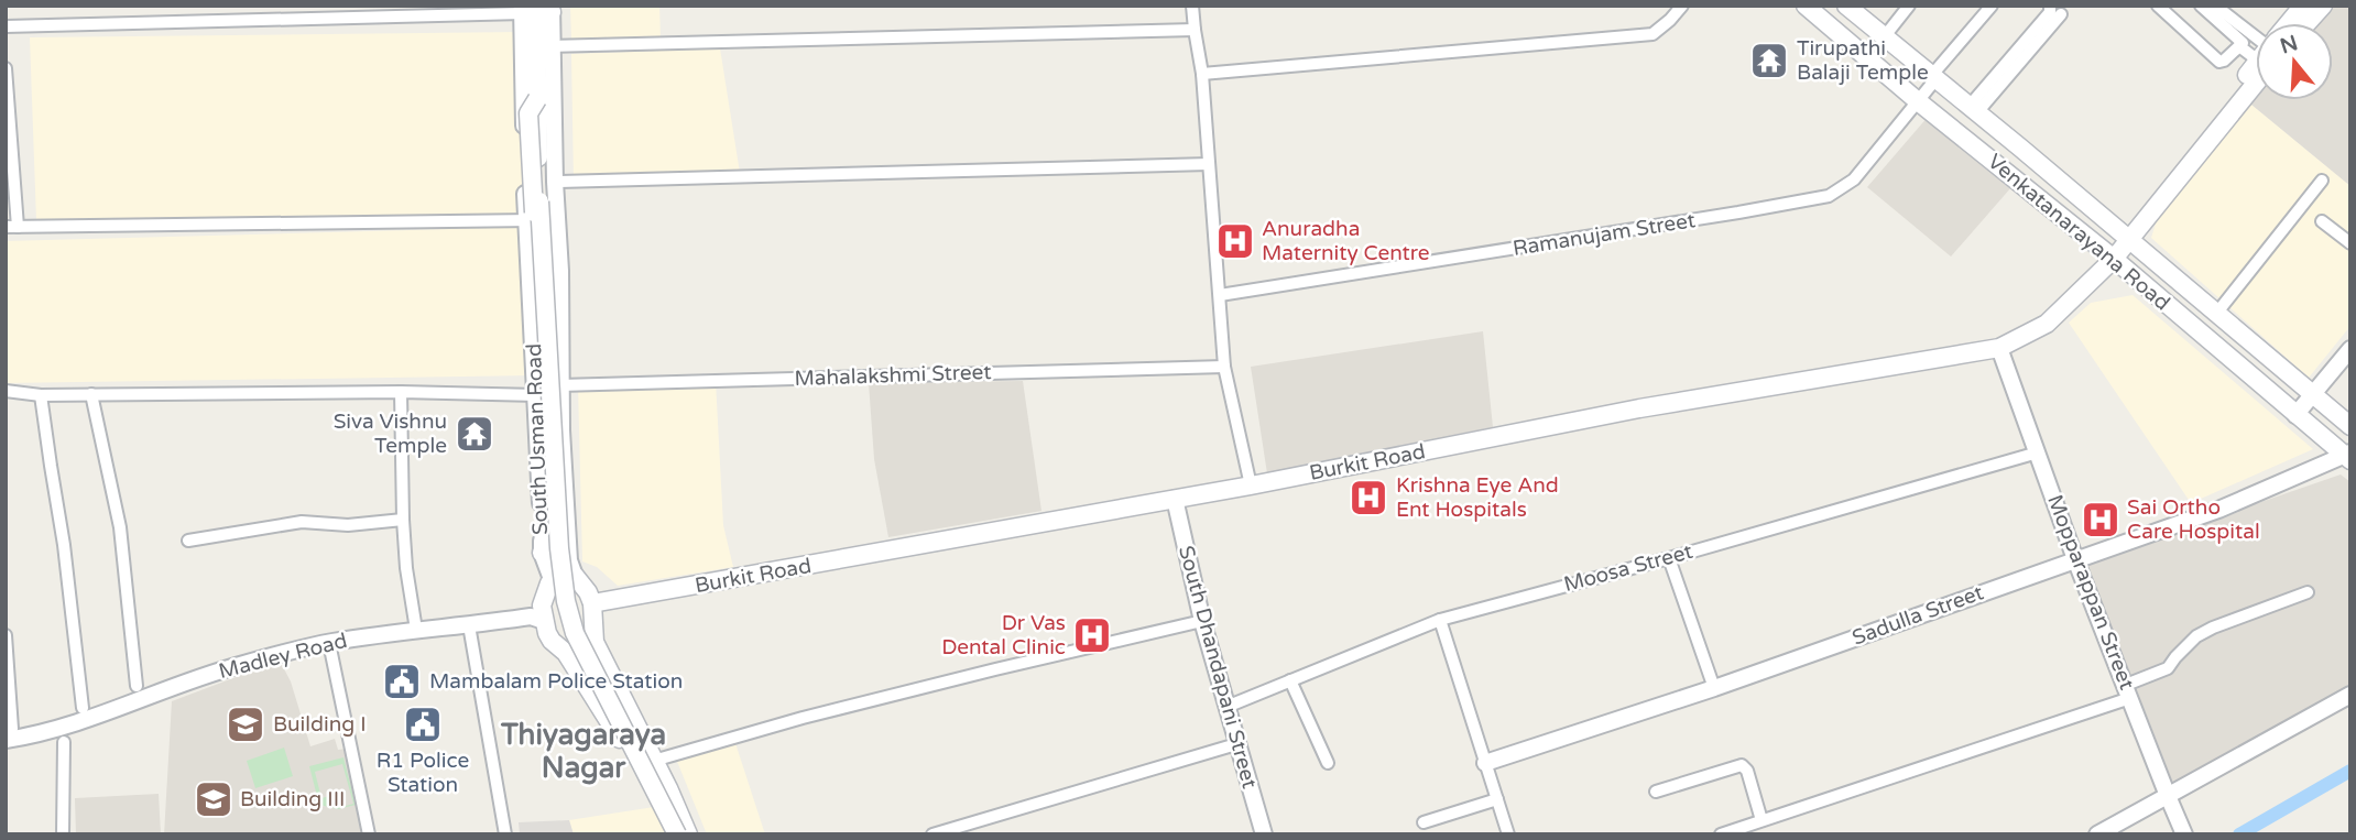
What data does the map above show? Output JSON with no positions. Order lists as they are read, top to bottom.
{
  "streets": {
    "main road": ["Venkatanarayana Road", "South Usman Road", "Burkit Road"],
    "street": [
      "Ramanujam Street",
      "Mahalakshmi Street",
      "Moosa Street",
      "Mopparappan Street",
      "Sadulla Street",
      "Madley Road",
      "South Dhandapani Street"
    ]
  },
  "crossings": [
    ["Venkatanarayana Road", "Ramanujam Street"],
    ["Venkatanarayana Road", "Burkit Road"],
    ["Venkatanarayana Road", "Sadulla Street"],
    ["Mahalakshmi Street", "South Usman Road"],
    ["South Usman Road", "Burkit Road"],
    ["South Usman Road", "Madley Road"],
    ["Burkit Road", "Mopparappan Street"],
    ["Burkit Road", "Madley Road"],
    ["Burkit Road", "South Dhandapani Street"],
    ["Moosa Street", "Mopparappan Street"],
    ["Moosa Street", "South Dhandapani Street"],
    ["Mopparappan Street", "Sadulla Street"]
  ],
  "districts": ["Thiyagaraya Nagar"],
  "places": {
    "temple": ["Tirupathi Balaji Temple", "Siva Vishnu Temple"],
    "hospital": [
      "Anuradha Maternity Centre",
      "Krishna Eye And Ent Hospitals",
      "Sai Ortho Care Hospital",
      "Dr Vas Dental Clinic"
    ],
    "public building": ["Mambalam Police Station", "R1 Police Station"],
    "school or university": ["Building I", "Building III"]
  },
  "north": "top"
}
